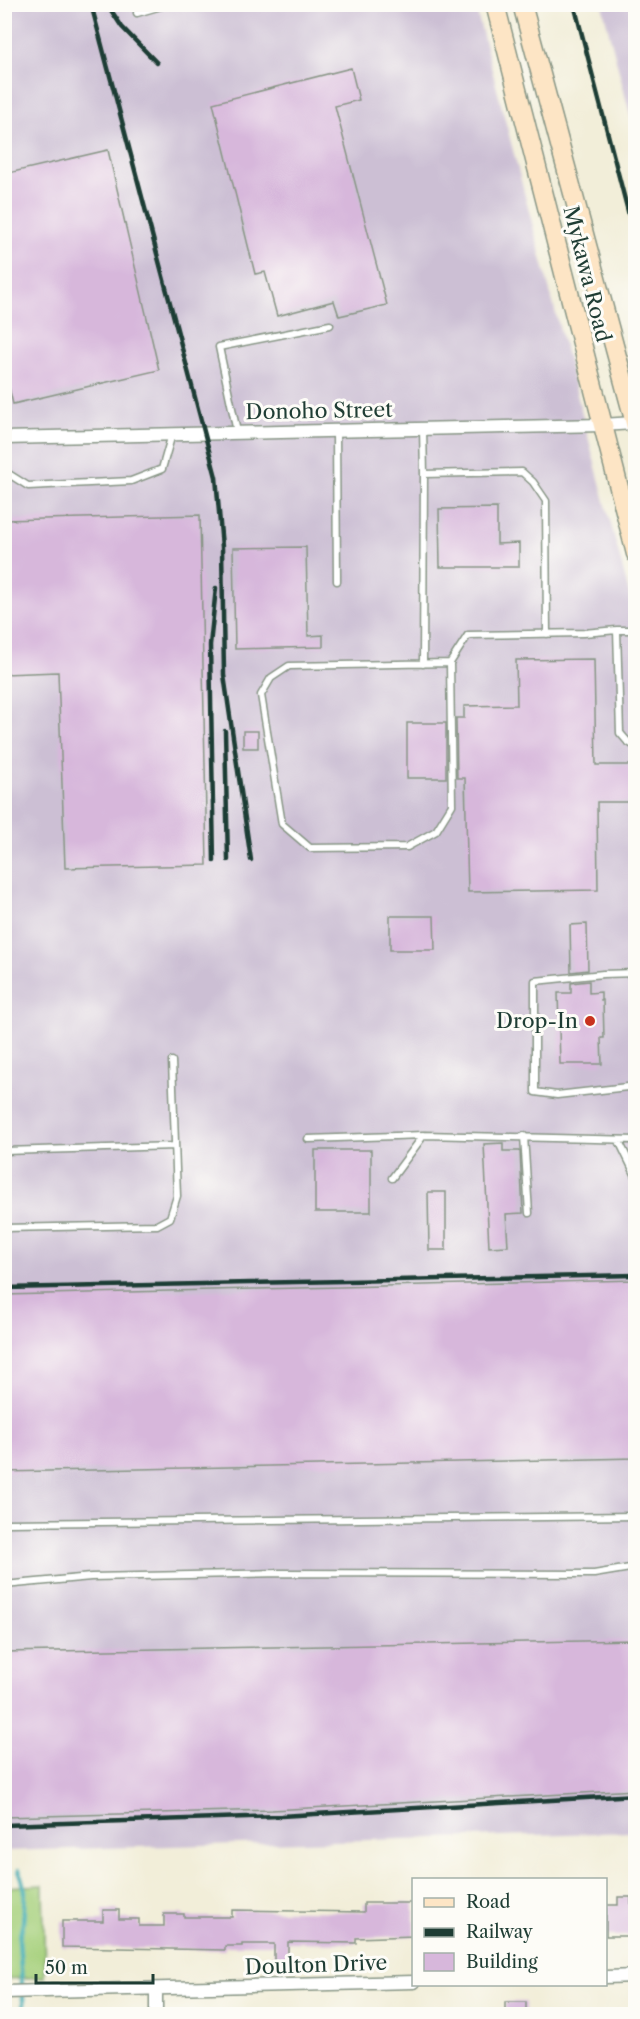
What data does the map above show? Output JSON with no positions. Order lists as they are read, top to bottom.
{
  "streets": {
    "main road": ["Mykawa Road"],
    "street": ["Donoho Street", "Doulton Drive"]
  },
  "crossings": [
    ["Mykawa Road", "Donoho Street"]
  ],
  "places": ["Drop-In"],
  "legend": ["Road", "Railway", "Building"],
  "scale_bar": "50 m"
}
